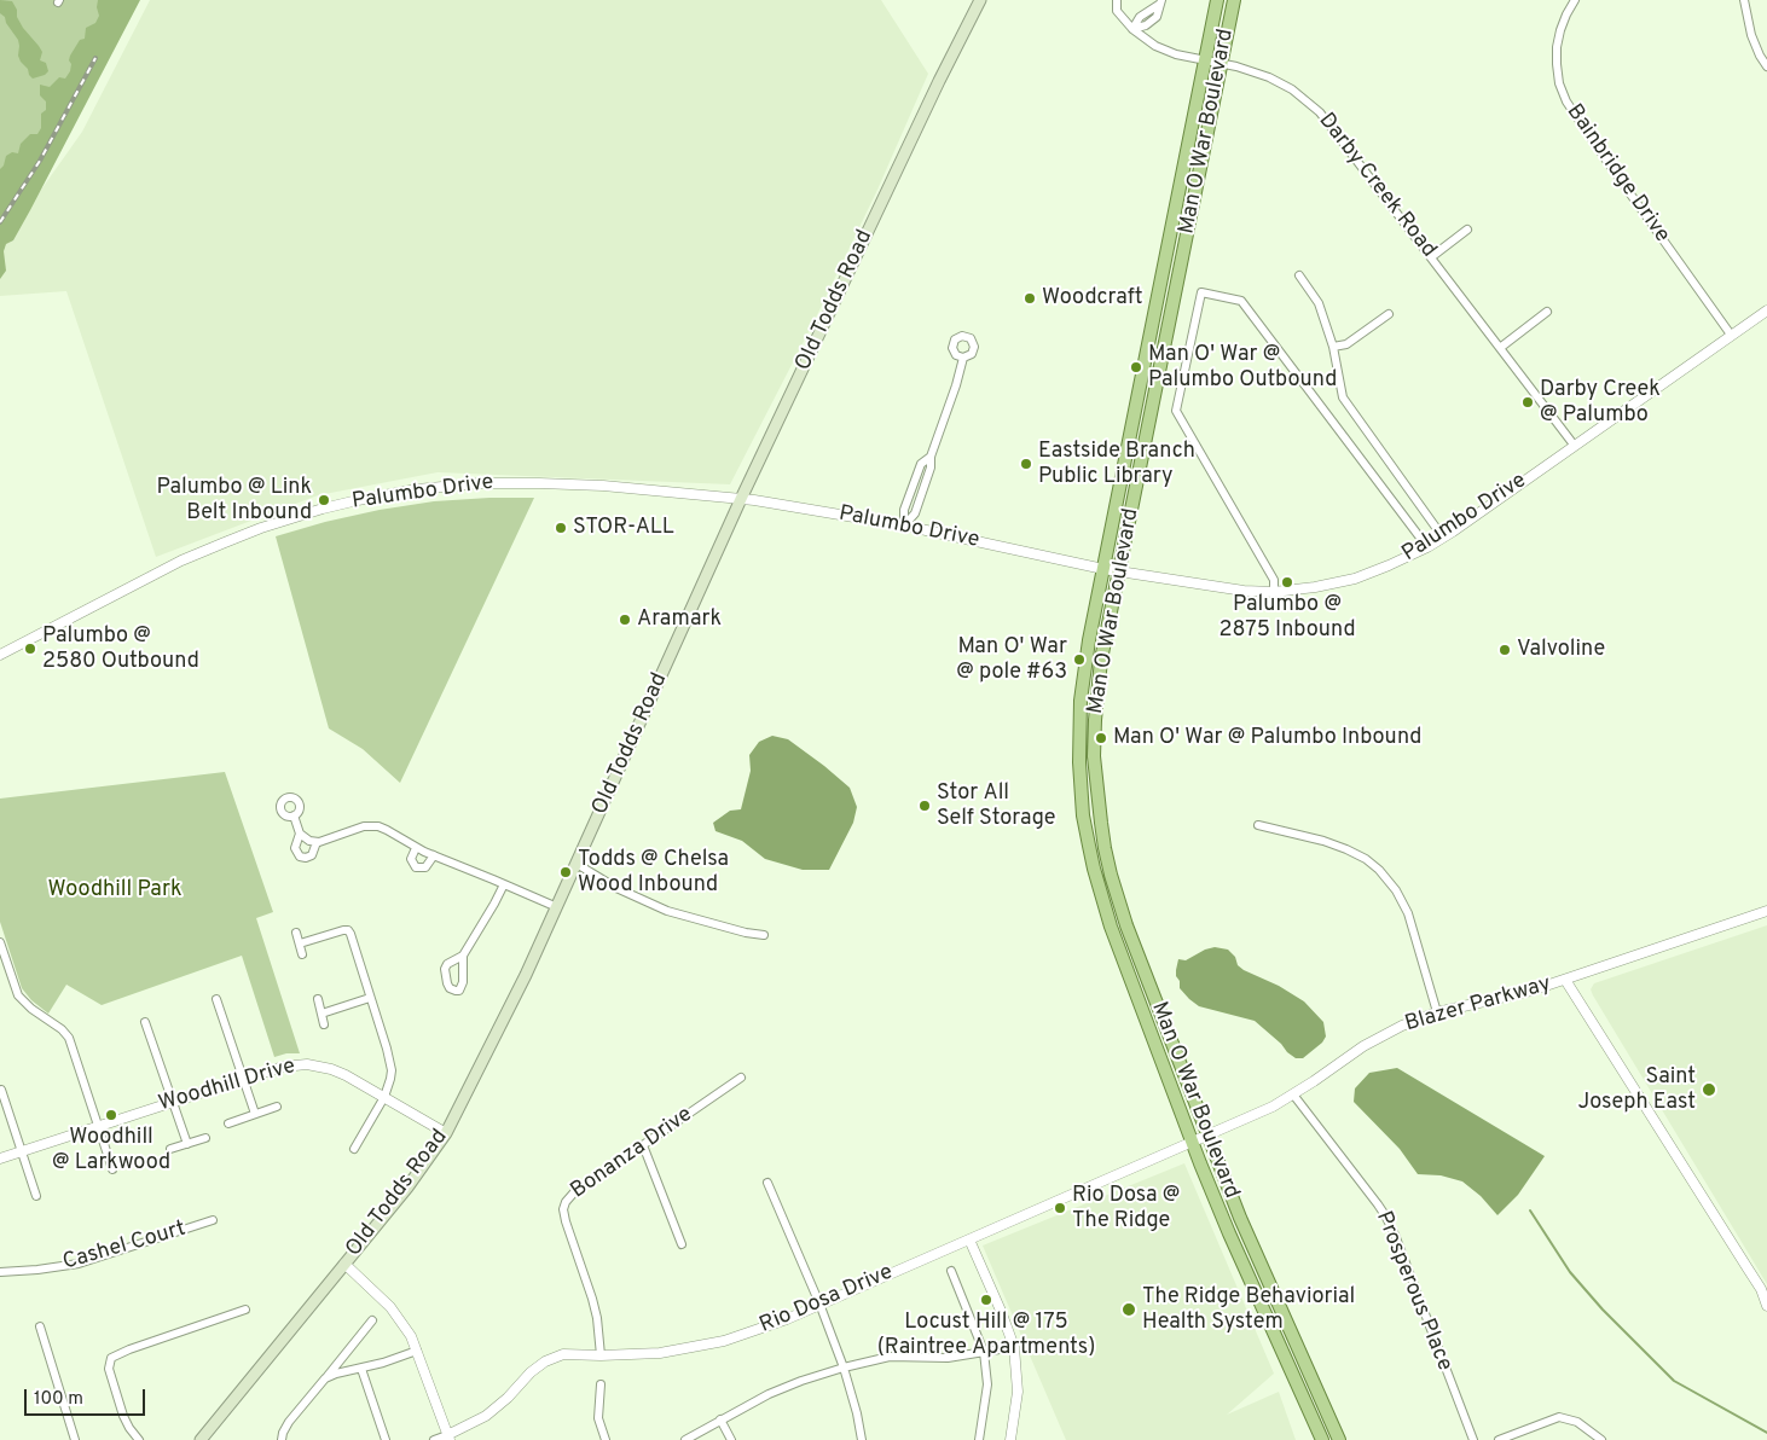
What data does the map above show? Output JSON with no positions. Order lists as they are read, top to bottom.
{
  "streets": {
    "main road": ["Man O War Boulevard", "Old Todds Road"],
    "street": [
      "Bainbridge Drive",
      "Darby Creek Road",
      "Palumbo Drive",
      "Blazer Parkway",
      "Woodhill Drive",
      "Bonanza Drive",
      "Cashel Court",
      "Prosperous Place",
      "Rio Dosa Drive"
    ]
  },
  "crossings": [
    ["Man O War Boulevard", "Darby Creek Road"],
    ["Man O War Boulevard", "Palumbo Drive"],
    ["Man O War Boulevard", "Blazer Parkway"],
    ["Man O War Boulevard", "Rio Dosa Drive"],
    ["Bainbridge Drive", "Palumbo Drive"],
    ["Darby Creek Road", "Palumbo Drive"],
    ["Old Todds Road", "Palumbo Drive"],
    ["Old Todds Road", "Woodhill Drive"],
    ["Blazer Parkway", "Prosperous Place"],
    ["Blazer Parkway", "Rio Dosa Drive"],
    ["Bonanza Drive", "Rio Dosa Drive"]
  ],
  "parks": ["Woodhill Park"],
  "places": [
    "Woodcraft",
    "Man O' War @ Palumbo Outbound",
    "Darby Creek @ Palumbo",
    "Eastside Branch Public Library",
    "Palumbo @ Link Belt Inbound",
    "STOR-ALL",
    "Palumbo @ 2875 Inbound",
    "Aramark",
    "Palumbo @ 2580 Outbound",
    "Valvoline",
    "Man O' War @ pole #63",
    "Man O' War @ Palumbo Inbound",
    "Stor All Self Storage",
    "Todds @ Chelsa Wood Inbound",
    "Saint Joseph East",
    "Woodhill @ Larkwood",
    "Rio Dosa @ The Ridge",
    "Locust Hill @ 175 (Raintree Apartments)",
    "The Ridge Behaviorial Health System"
  ],
  "scale_bar": "100 m"
}
